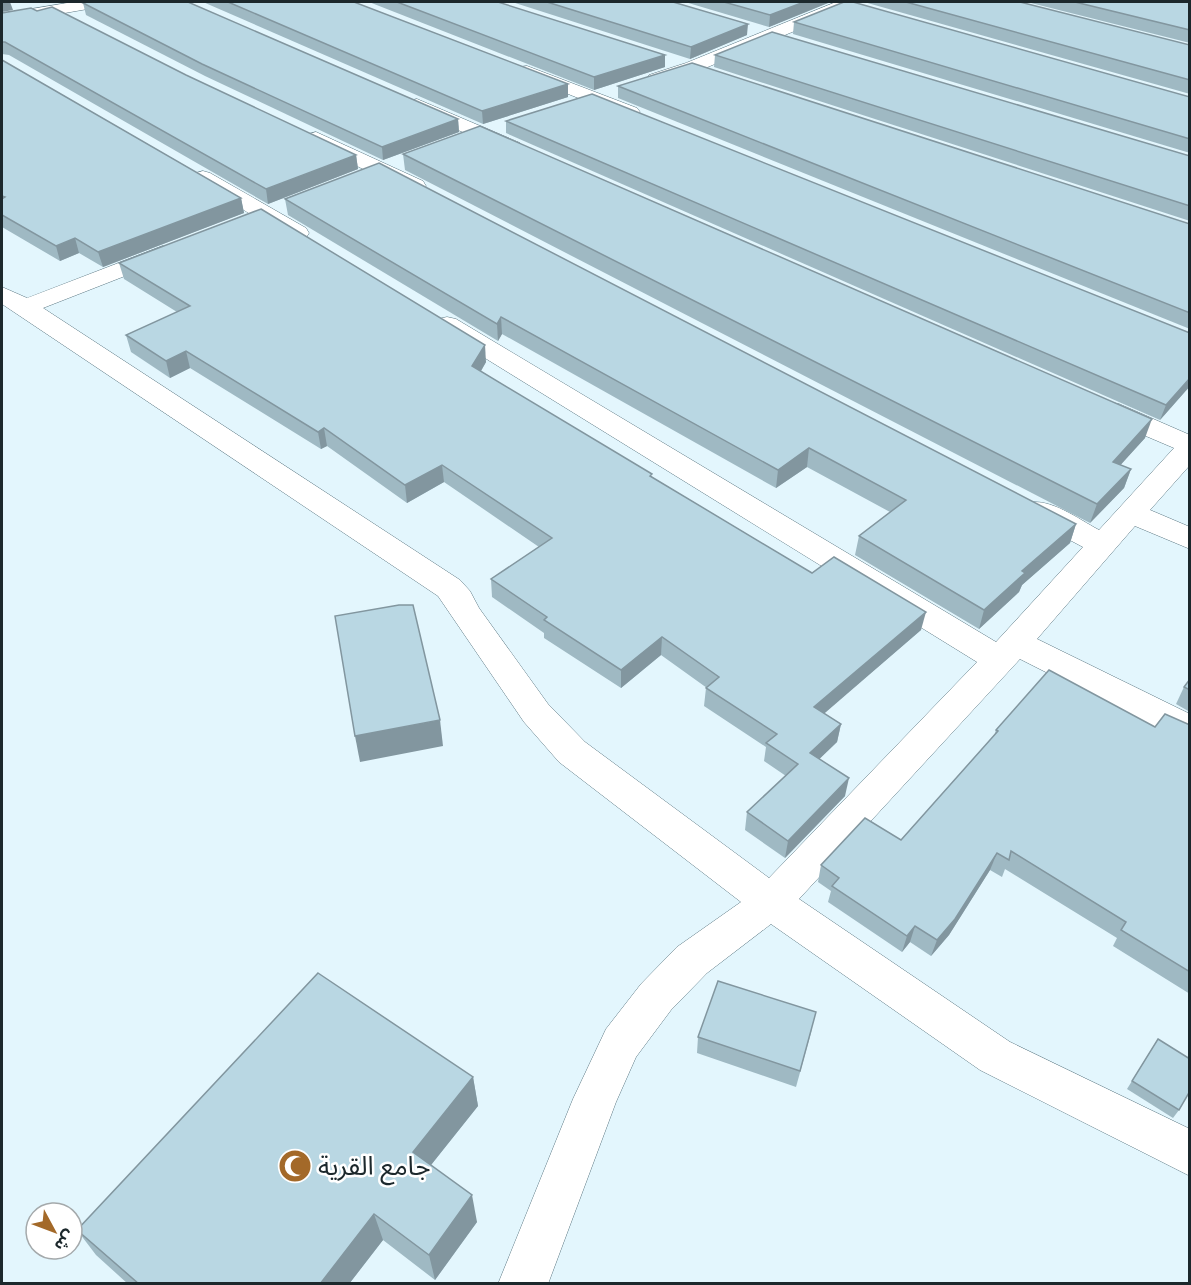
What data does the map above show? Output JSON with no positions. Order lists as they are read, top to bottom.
{
  "places": {
    "mosque": ["جامع القرية"]
  },
  "north": "bottom right"
}
